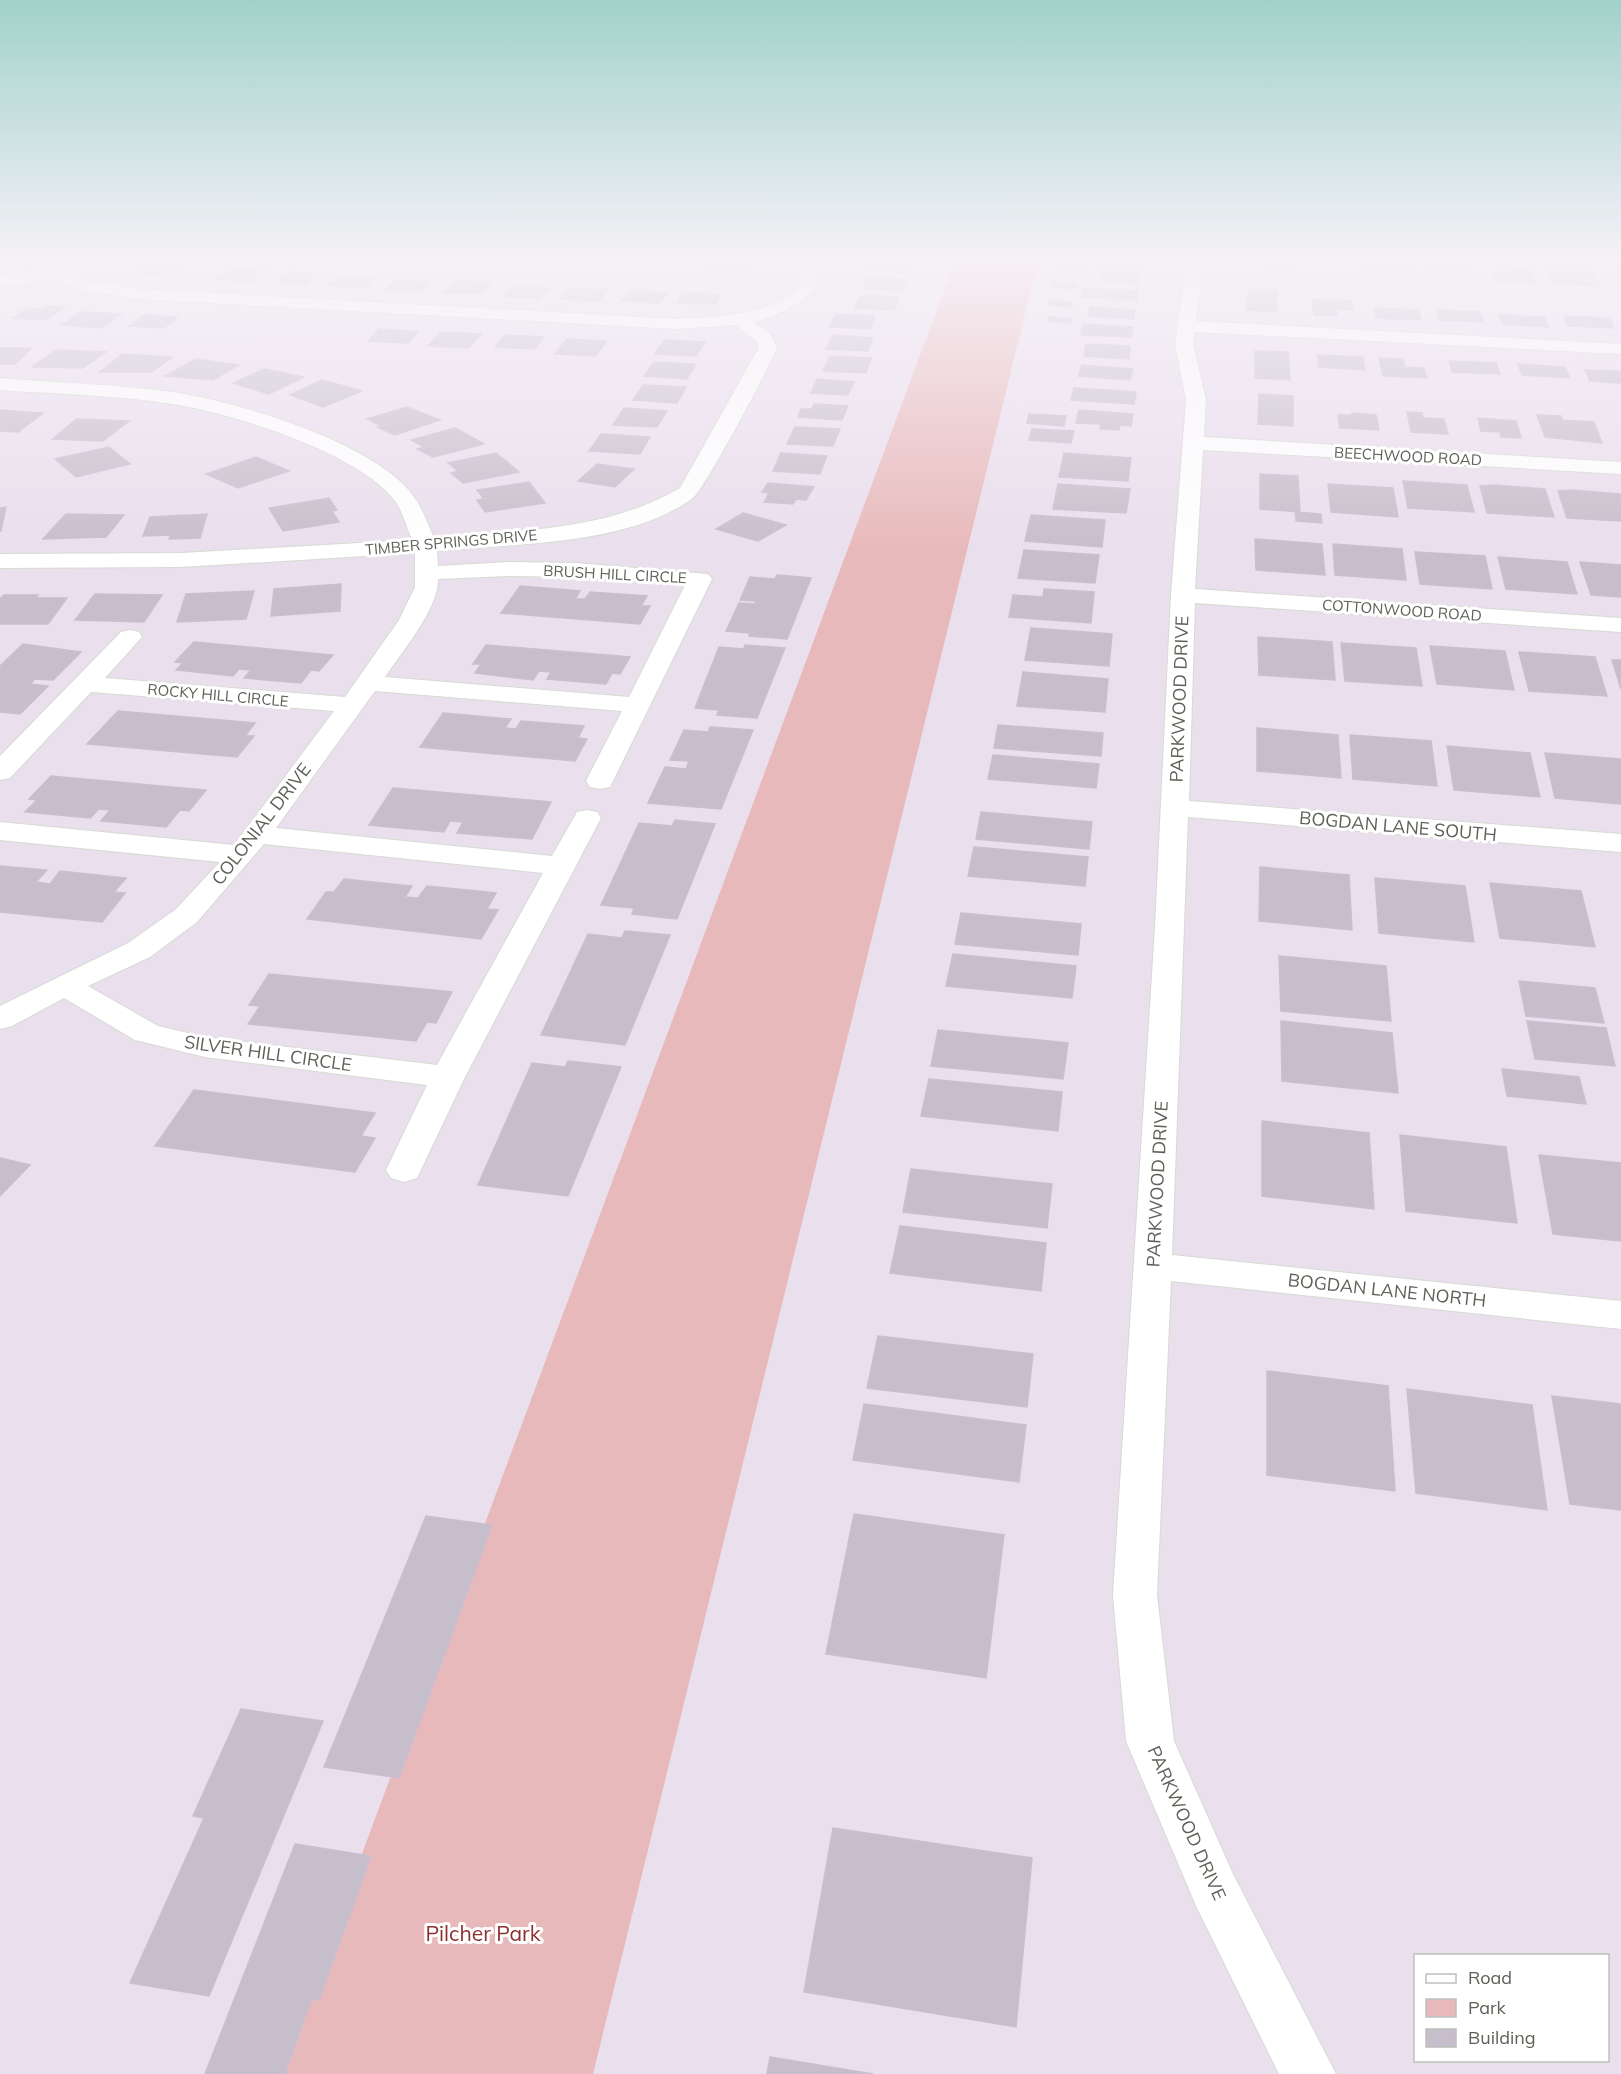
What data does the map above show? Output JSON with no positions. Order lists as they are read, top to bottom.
{
  "streets": {
    "street": [
      "BEECHWOOD ROAD",
      "TIMBER SPRINGS DRIVE",
      "BRUSH HILL CIRCLE",
      "COTTONWOOD ROAD",
      "ROCKY HILL CIRCLE",
      "PARKWOOD DRIVE",
      "COLONIAL DRIVE",
      "BOGDAN LANE SOUTH",
      "SILVER HILL CIRCLE",
      "BOGDAN LANE NORTH"
    ]
  },
  "crossings": [
    ["BEECHWOOD ROAD", "PARKWOOD DRIVE"],
    ["TIMBER SPRINGS DRIVE", "COLONIAL DRIVE"],
    ["BRUSH HILL CIRCLE", "COLONIAL DRIVE"],
    ["COTTONWOOD ROAD", "PARKWOOD DRIVE"],
    ["ROCKY HILL CIRCLE", "COLONIAL DRIVE"],
    ["PARKWOOD DRIVE", "BOGDAN LANE SOUTH"],
    ["PARKWOOD DRIVE", "BOGDAN LANE NORTH"],
    ["COLONIAL DRIVE", "SILVER HILL CIRCLE"]
  ],
  "parks": ["Pilcher Park"],
  "legend": ["Road", "Park", "Building"]
}
